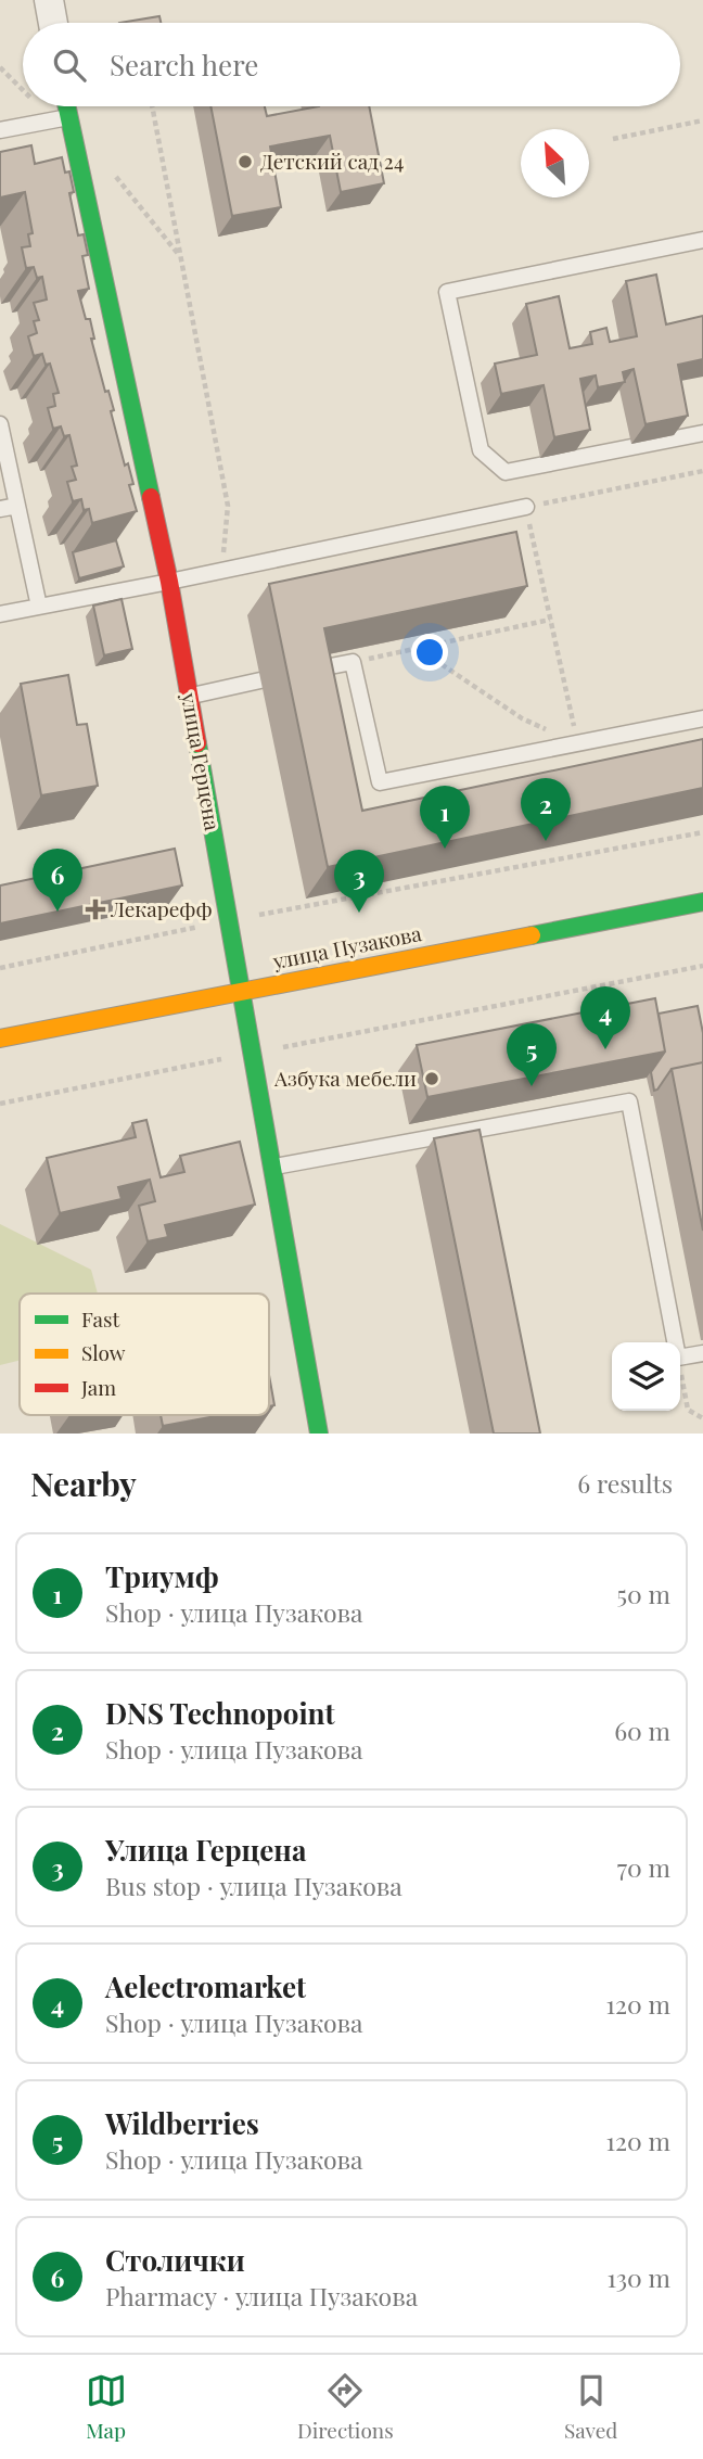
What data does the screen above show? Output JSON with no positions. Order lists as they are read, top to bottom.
{
  "streets": {
    "street": ["улица Герцена", "улица Пузакова"]
  },
  "crossings": [
    ["улица Герцена", "улица Пузакова"]
  ],
  "places": {
    "other": ["Детский сад 24", "Азбука мебели"],
    "health": ["Лекарефф"]
  },
  "legend": ["Fast", "Slow", "Jam"],
  "north": "top left",
  "page": {
    "search": "Search here",
    "pins": [
      "2",
      "1",
      "6",
      "3",
      "4",
      "5"
    ],
    "heading": ["Nearby", "6 results"],
    "list": [
      {
        "mark": "1",
        "name": "Триумф",
        "note": "Shop · улица Пузакова",
        "value": "50 m"
      },
      {
        "mark": "2",
        "name": "DNS Technopoint",
        "note": "Shop · улица Пузакова",
        "value": "60 m"
      },
      {
        "mark": "3",
        "name": "Улица Герцена",
        "note": "Bus stop · улица Пузакова",
        "value": "70 m"
      },
      {
        "mark": "4",
        "name": "Aelectromarket",
        "note": "Shop · улица Пузакова",
        "value": "120 m"
      },
      {
        "mark": "5",
        "name": "Wildberries",
        "note": "Shop · улица Пузакова",
        "value": "120 m"
      },
      {
        "mark": "6",
        "name": "Столички",
        "note": "Pharmacy · улица Пузакова",
        "value": "130 m"
      }
    ],
    "nav": ["Map", "Directions", "Saved"]
  }
}
